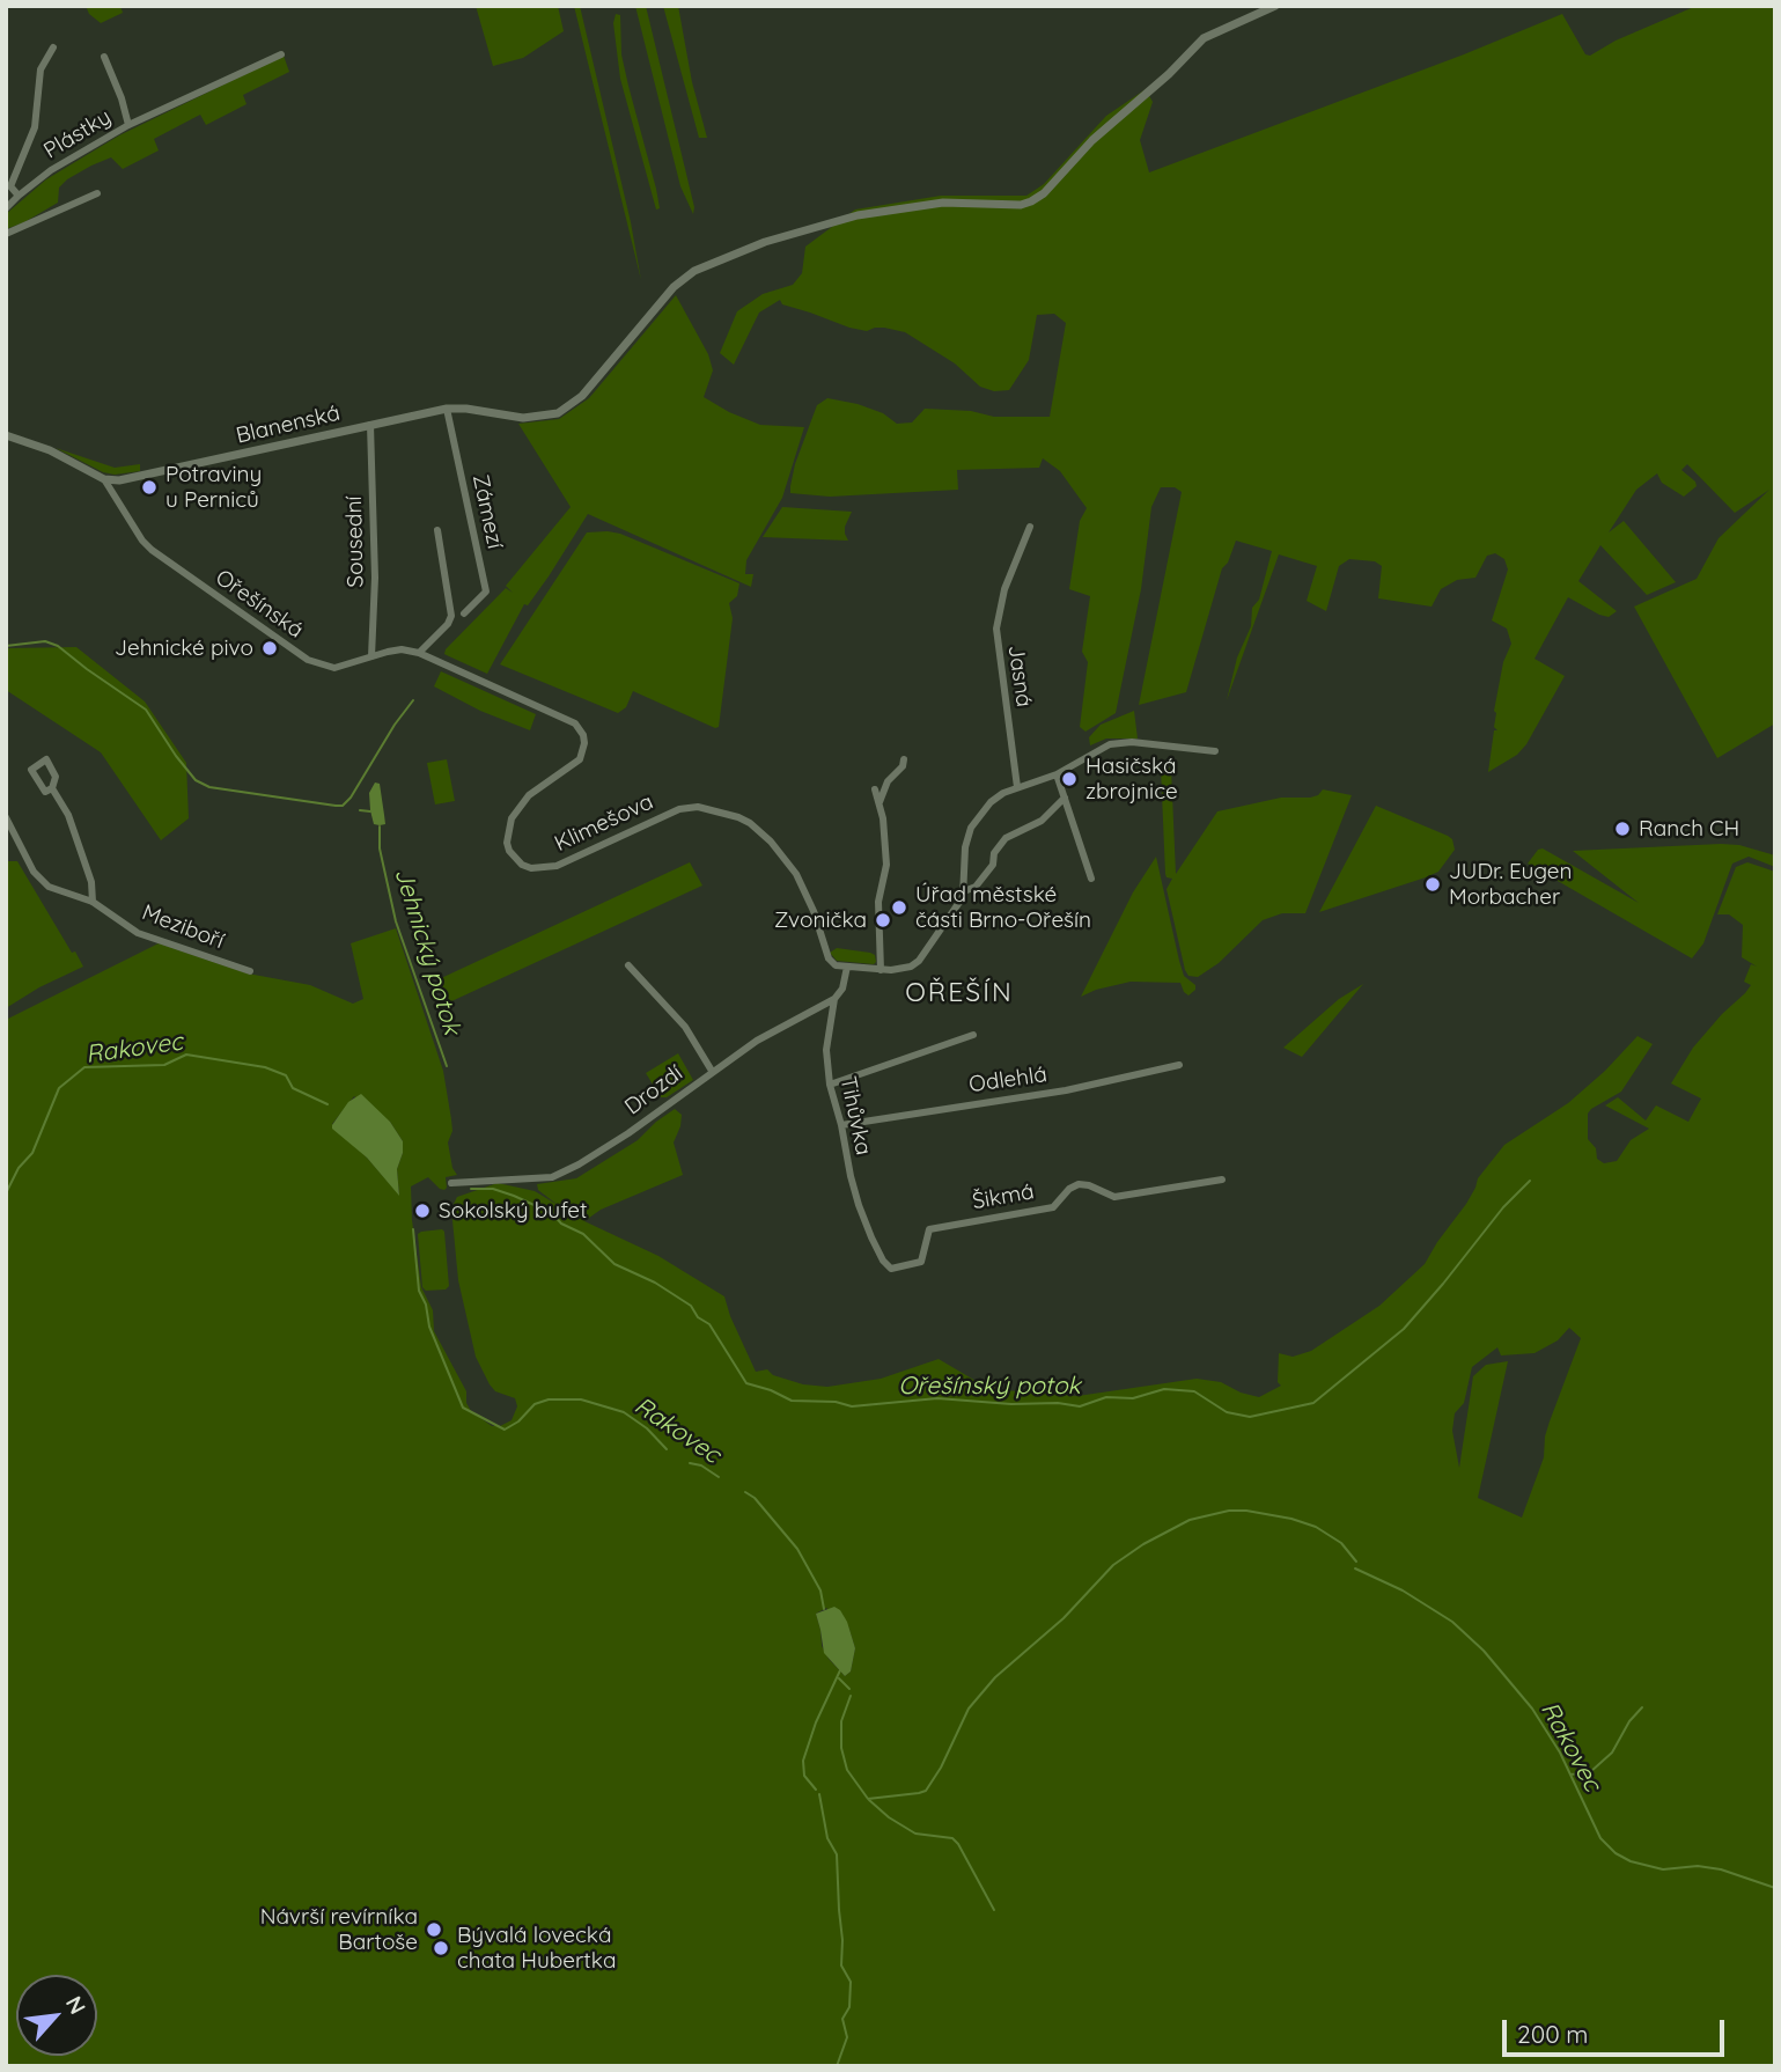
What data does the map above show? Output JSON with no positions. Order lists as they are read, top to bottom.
{
  "streets": {
    "street": [
      "Plástky",
      "Blanenská",
      "Zámezí",
      "Sousední",
      "Ořešínská",
      "Jasná",
      "Klimešova",
      "Meziboří",
      "Odlehlá",
      "Drozdí",
      "Tihůvka",
      "Šikmá"
    ]
  },
  "crossings": [
    ["Blanenská", "Zámezí"],
    ["Blanenská", "Sousední"],
    ["Blanenská", "Ořešínská"],
    ["Sousední", "Ořešínská"],
    ["Ořešínská", "Klimešova"],
    ["Odlehlá", "Tihůvka"],
    ["Drozdí", "Tihůvka"],
    ["Tihůvka", "Šikmá"]
  ],
  "districts": ["OŘEŠÍN"],
  "water": ["Jehnický potok", "Rakovec", "Ořešínský potok"],
  "places": [
    "Potraviny u Perniců",
    "Jehnické pivo",
    "Hasičská zbrojnice",
    "Ranch CH",
    "JUDr. Eugen Morbacher",
    "Úřad městské části Brno-Ořešín",
    "Zvonička",
    "Sokolský bufet",
    "Návrší revírníka Bartoše",
    "Bývalá lovecká chata Hubertka"
  ],
  "scale_bar": "200 m",
  "north": "top right"
}
